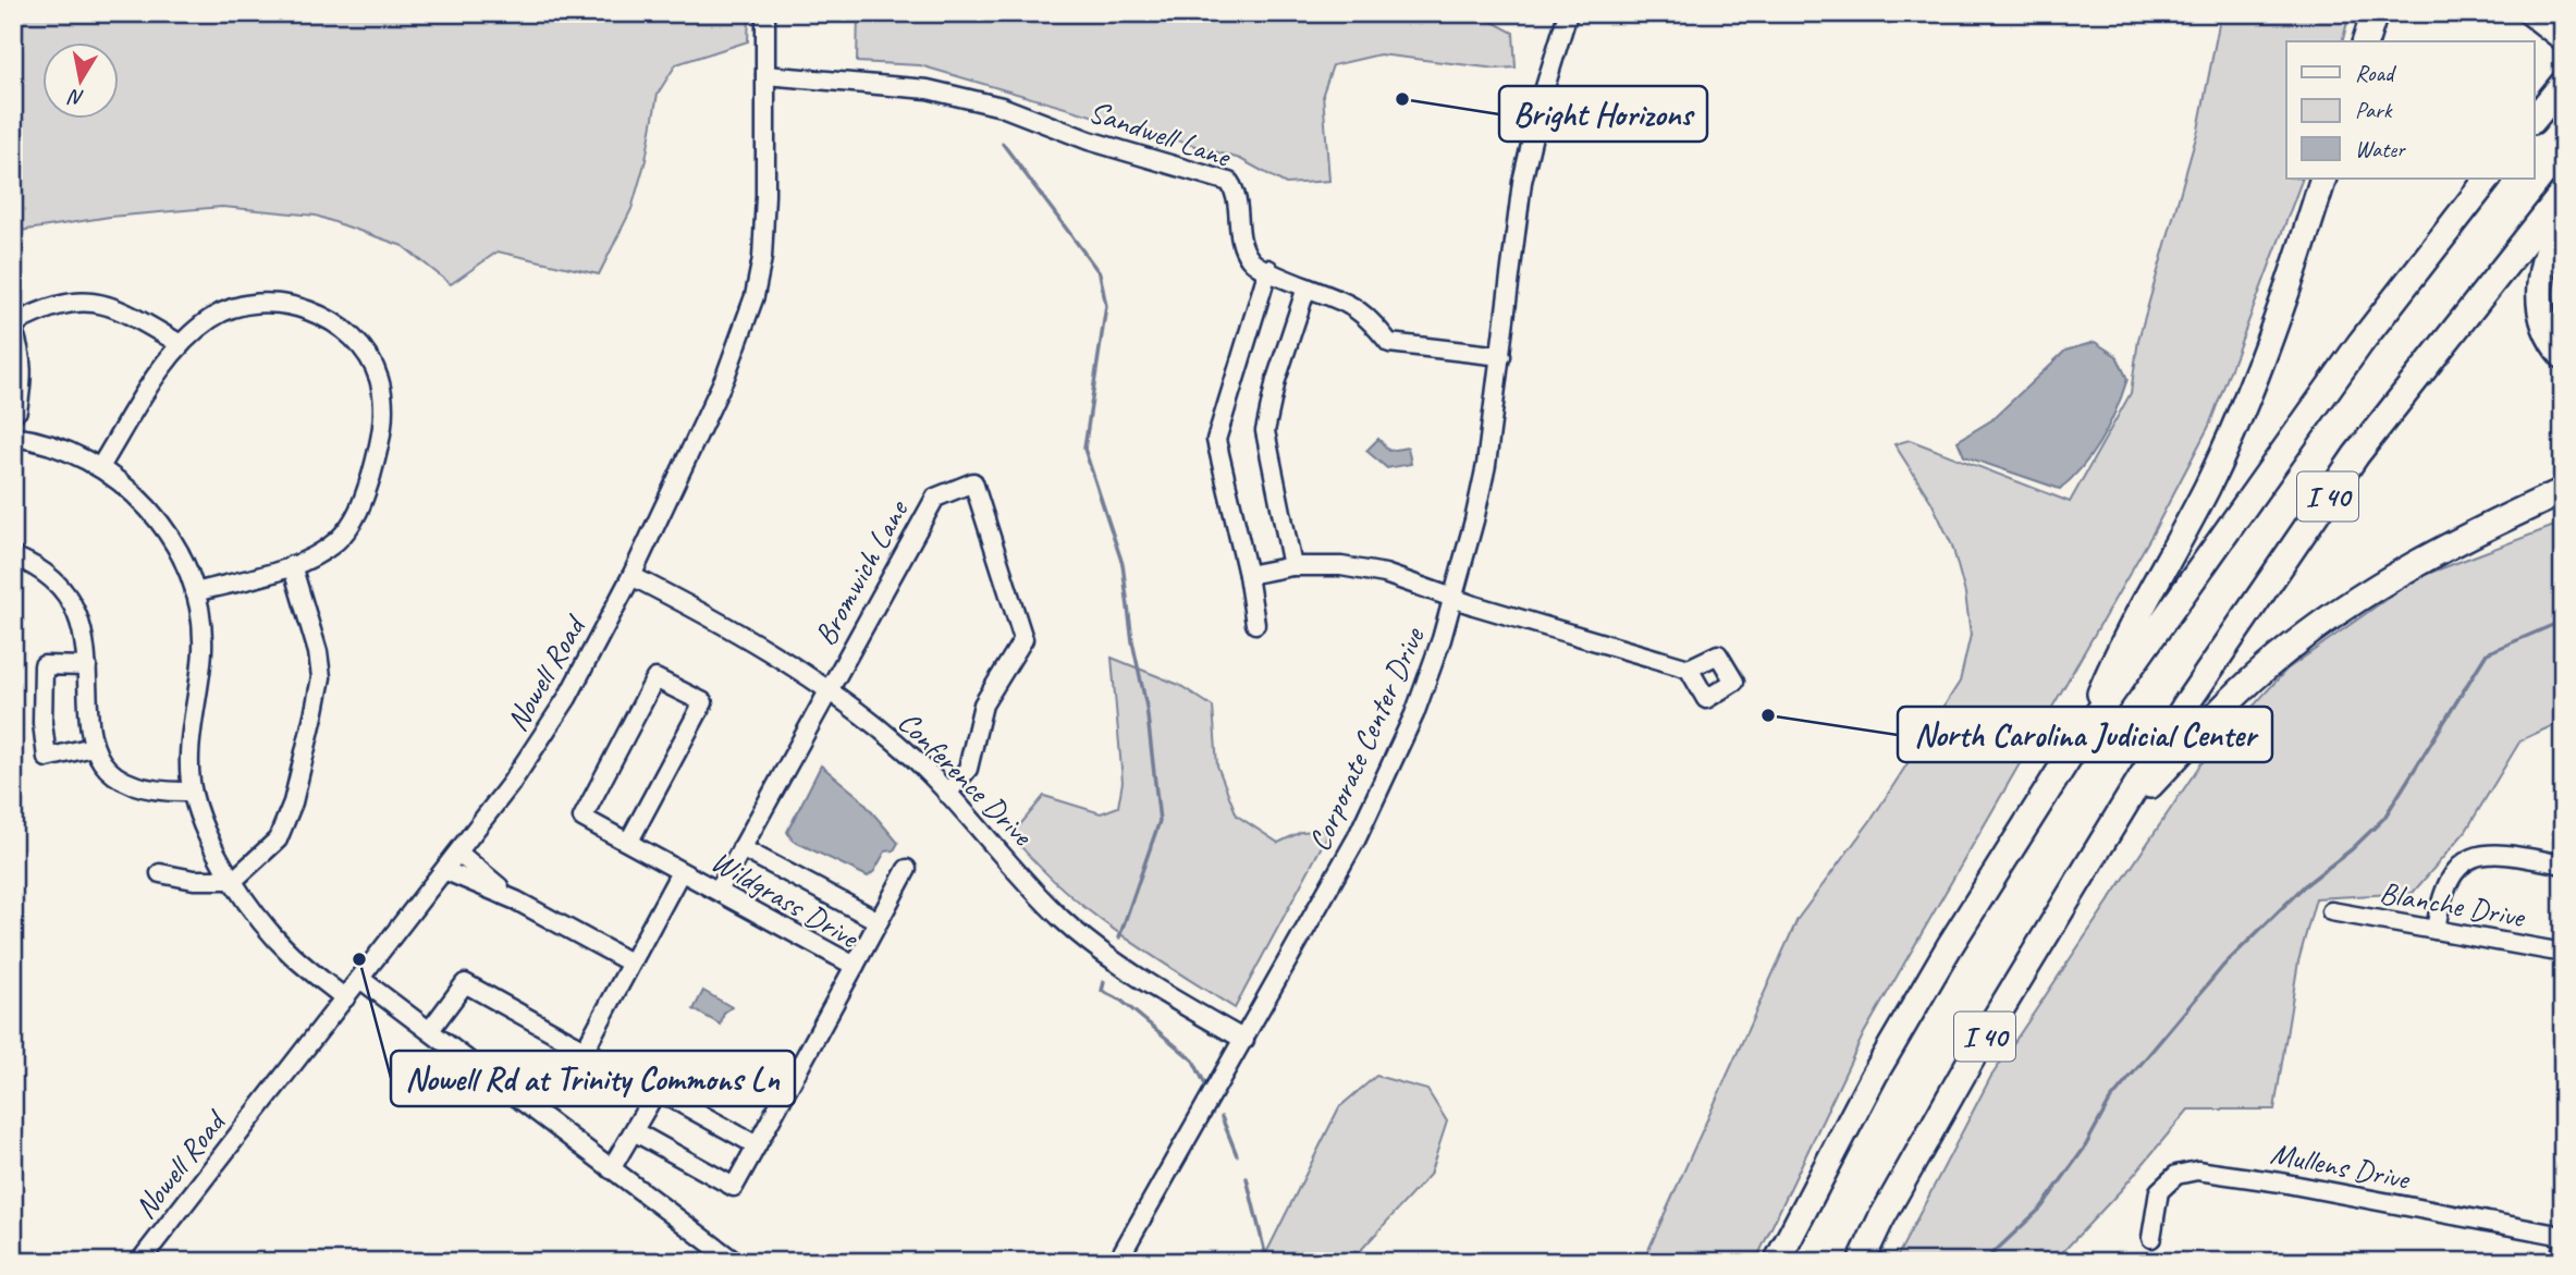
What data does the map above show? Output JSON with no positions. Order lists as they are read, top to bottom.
{
  "streets": {
    "highway": ["I 40"],
    "street": [
      "Sandwell Lane",
      "Bromwich Lane",
      "Nowell Road",
      "Corporate Center Drive",
      "Conference Drive",
      "Wildgrass Drive",
      "Blanche Drive",
      "Mullens Drive"
    ]
  },
  "crossings": [
    ["Sandwell Lane", "Nowell Road"],
    ["Sandwell Lane", "Corporate Center Drive"],
    ["Bromwich Lane", "Conference Drive"],
    ["Nowell Road", "Conference Drive"],
    ["Corporate Center Drive", "Conference Drive"]
  ],
  "places": ["Bright Horizons", "North Carolina Judicial Center", "Nowell Rd at Trinity Commons Ln"],
  "legend": ["Road", "Park", "Water"],
  "north": "bottom"
}
